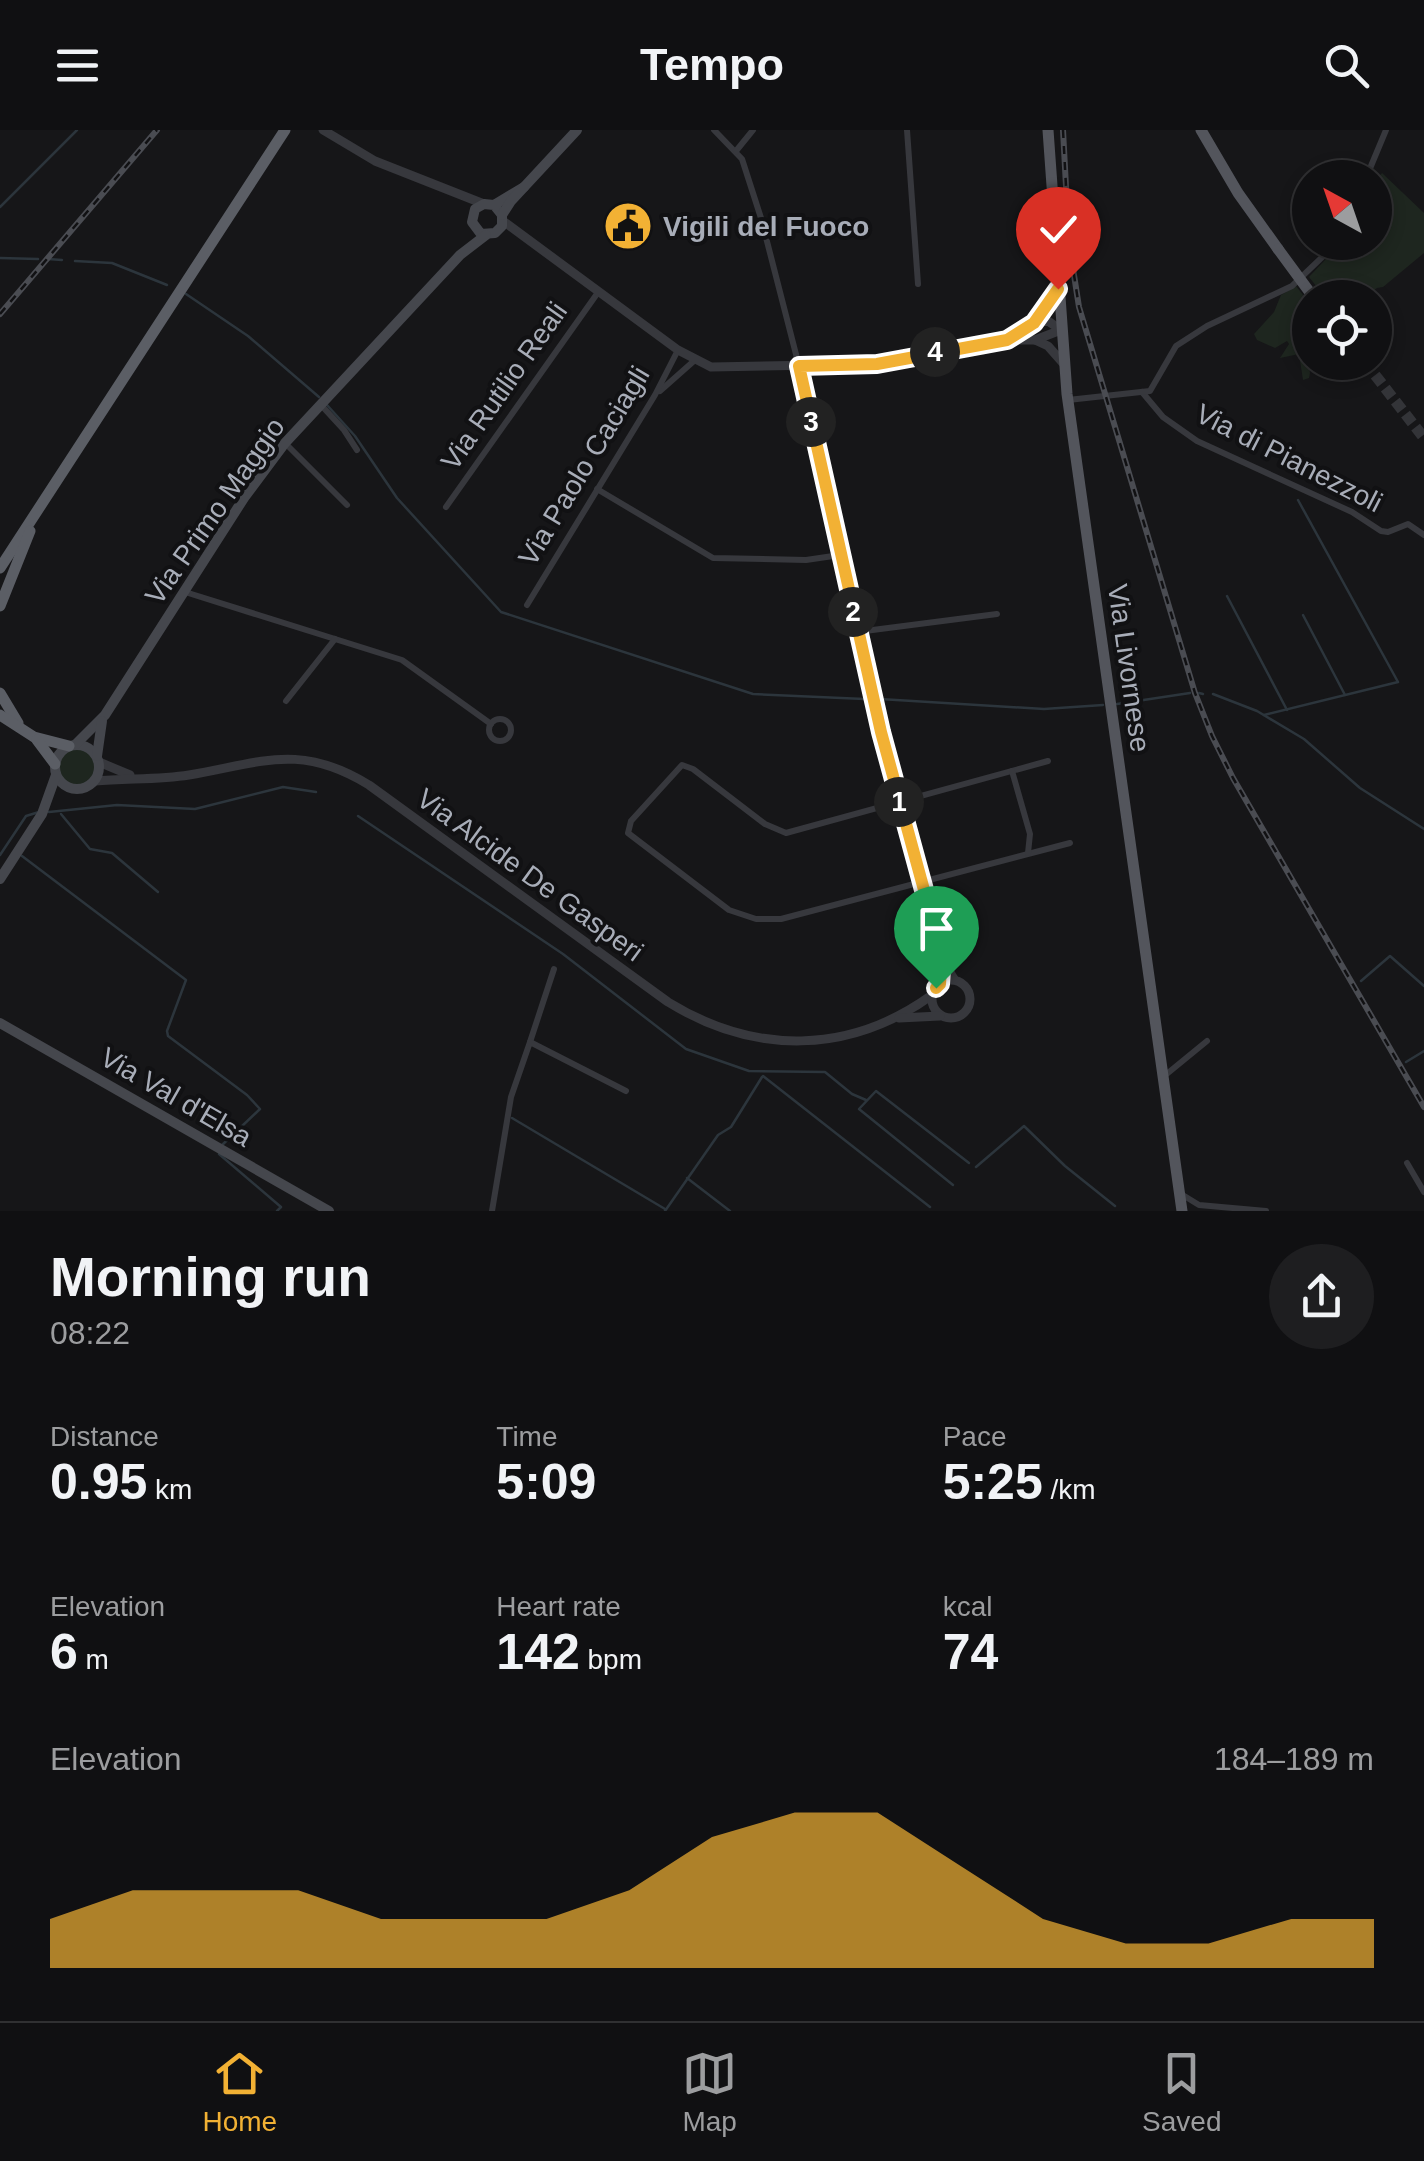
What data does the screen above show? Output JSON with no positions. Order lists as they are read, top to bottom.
{
  "streets": {
    "main road": ["Via Primo Maggio", "Via Livornese", "Via Val d'Elsa"],
    "street": [
      "Via Rutilio Reali",
      "Via di Pianezzoli",
      "Via Paolo Caciagli",
      "Via Alcide De Gasperi"
    ]
  },
  "crossings": [
    ["Via Primo Maggio", "Via Alcide De Gasperi"]
  ],
  "places": {
    "public building": ["Vigili del Fuoco"]
  },
  "north": "top left",
  "page": {
    "header": "Tempo",
    "pins": [
      "4",
      "3",
      "2",
      "1"
    ],
    "heading": ["Morning run", "08:22"],
    "stats": [
      ["Distance", "0.95 km"],
      ["Time", "5:09"],
      ["Pace", "5:25 /km"],
      ["Elevation", "6 m"],
      ["Heart rate", "142 bpm"],
      ["kcal", "74"]
    ],
    "chart": ["Elevation", "184–189 m"],
    "tabs": ["Home", "Map", "Saved"]
  }
}
